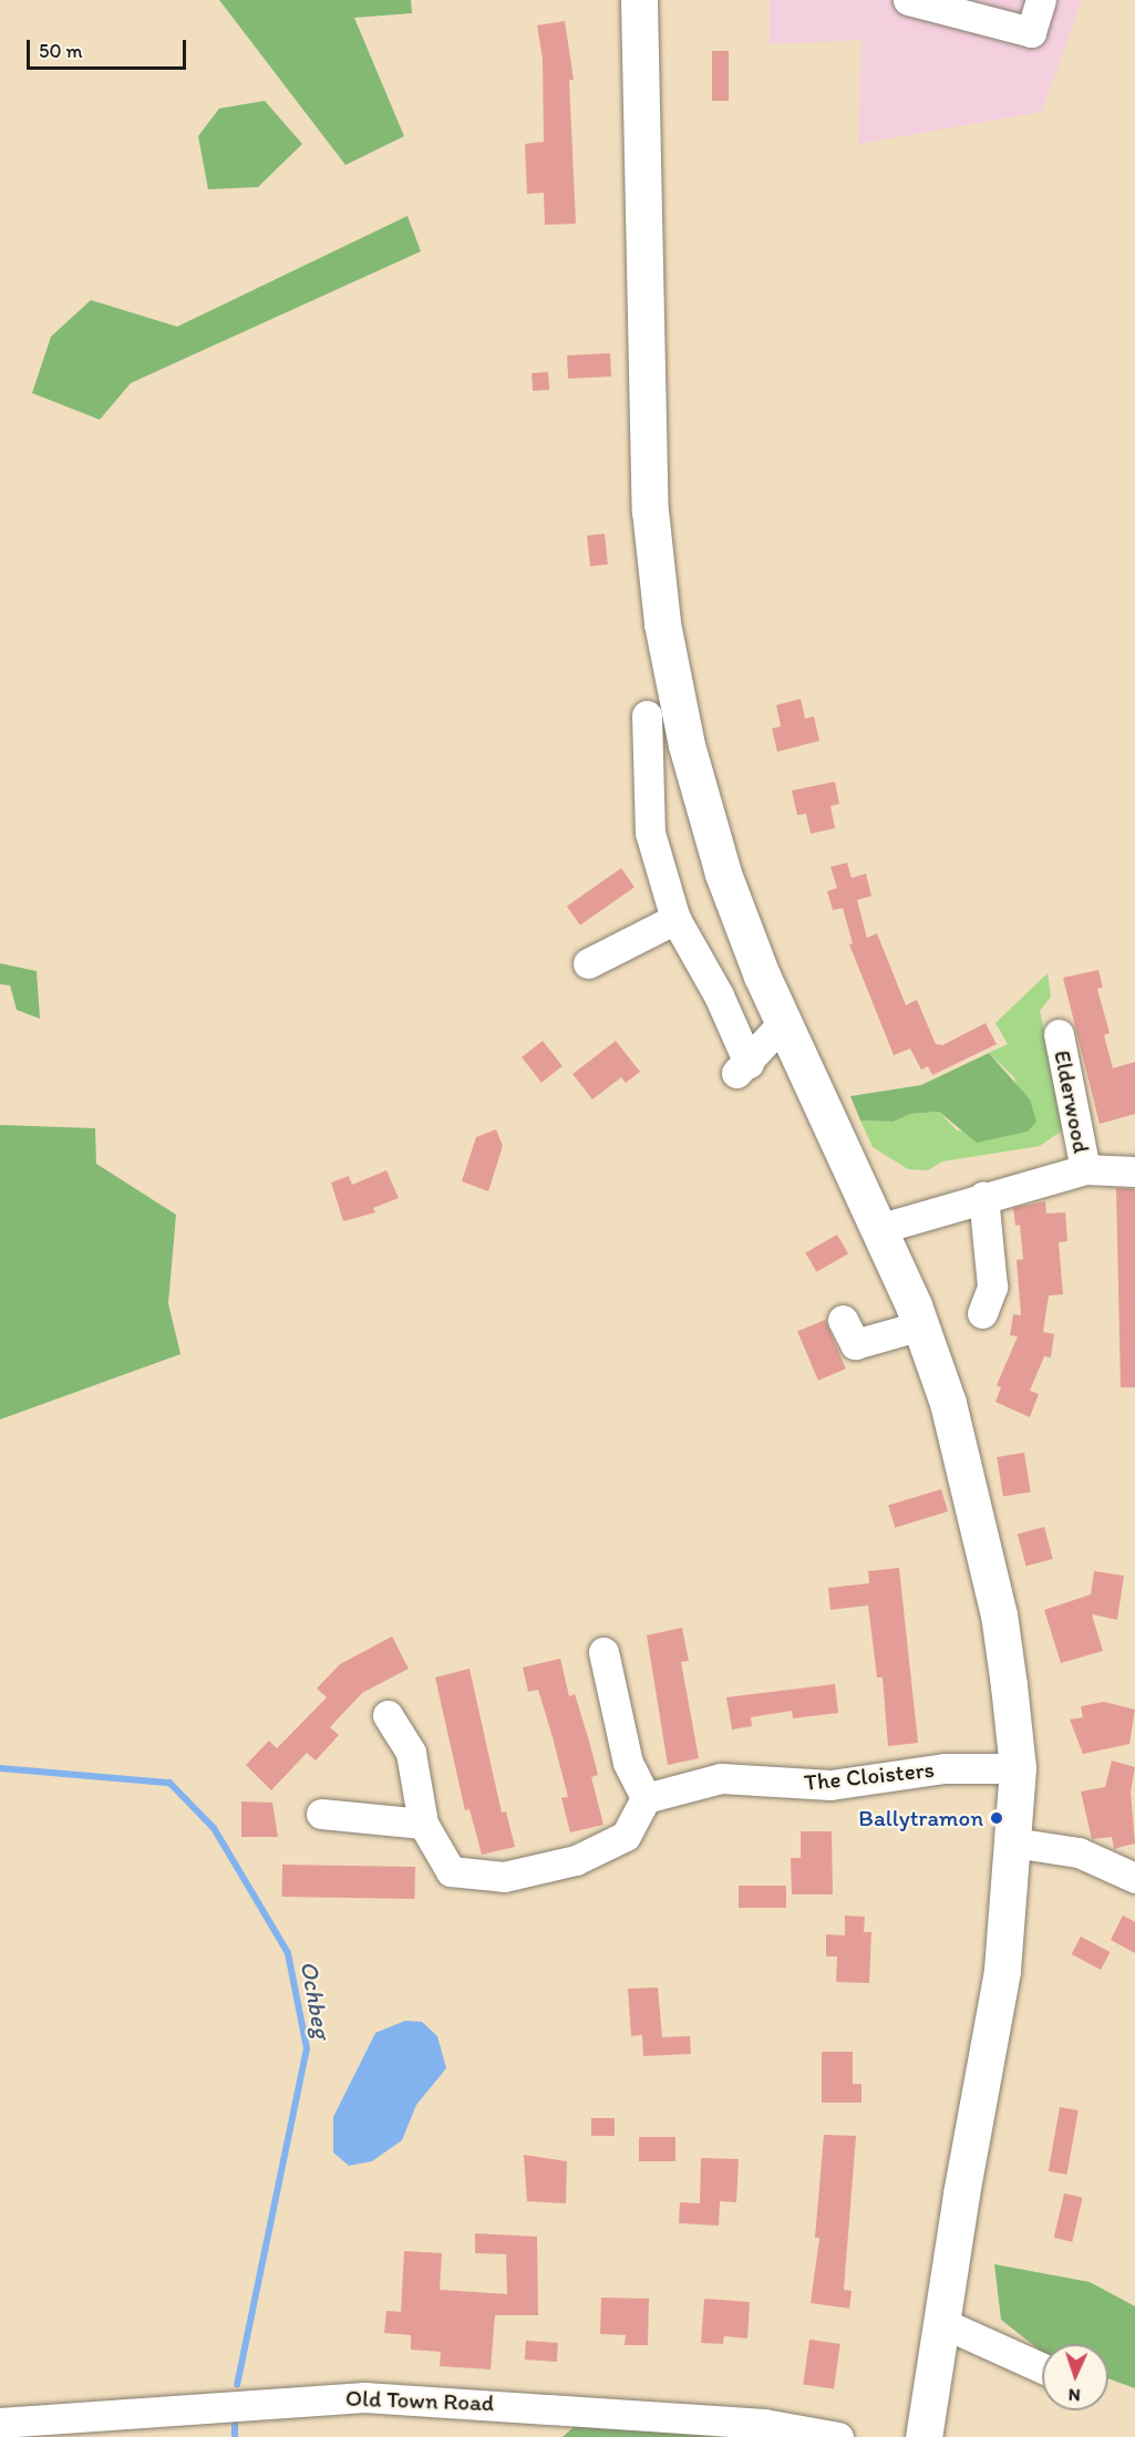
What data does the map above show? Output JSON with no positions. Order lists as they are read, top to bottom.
{
  "streets": {
    "street": ["Elderwood", "The Cloisters", "Old Town Road"]
  },
  "water": ["Ochbeg"],
  "places": ["Ballytramon"],
  "scale_bar": "50 m",
  "north": "bottom"
}
